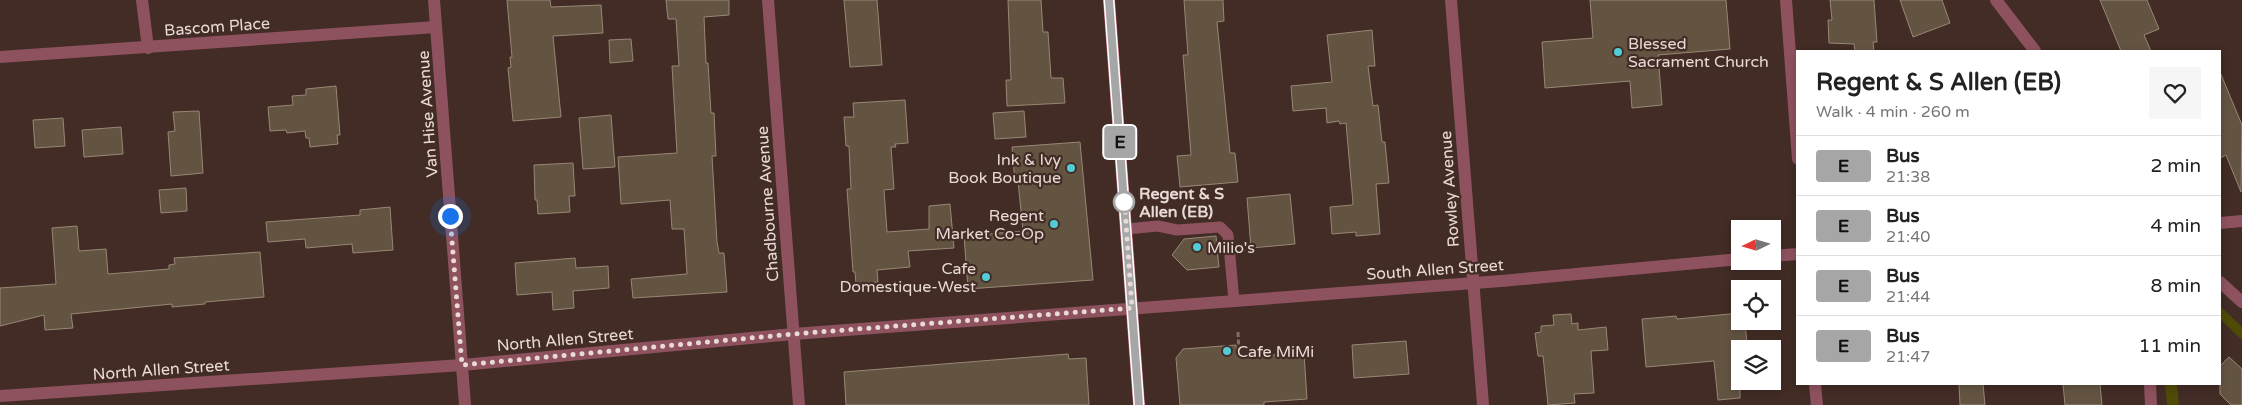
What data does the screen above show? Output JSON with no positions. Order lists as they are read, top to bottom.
{
  "streets": {
    "street": [
      "Bascom Place",
      "Van Hise Avenue",
      "Rowley Avenue",
      "Chadbourne Avenue",
      "South Allen Street",
      "North Allen Street"
    ]
  },
  "crossings": [
    ["Bascom Place", "Van Hise Avenue"],
    ["Van Hise Avenue", "North Allen Street"],
    ["Rowley Avenue", "South Allen Street"],
    ["Chadbourne Avenue", "North Allen Street"],
    ["South Allen Street", "North Allen Street"]
  ],
  "places": [
    "Blessed Sacrament Church",
    "Ink & Ivy Book Boutique",
    "Regent & S Allen (EB)",
    "Regent Market Co-Op",
    "Milio's",
    "Cafe Domestique-West",
    "Cafe MiMi"
  ],
  "lines": ["bus line E"],
  "north": "left",
  "page": {
    "on_map": "E",
    "heading": ["Regent & S Allen (EB)", "Walk · 4 min · 260 m"],
    "list": [
      {
        "mark": "E",
        "name": "Bus",
        "note": "21:38",
        "value": "2 min"
      },
      {
        "mark": "E",
        "name": "Bus",
        "note": "21:40",
        "value": "4 min"
      },
      {
        "mark": "E",
        "name": "Bus",
        "note": "21:44",
        "value": "8 min"
      },
      {
        "mark": "E",
        "name": "Bus",
        "note": "21:47",
        "value": "11 min"
      }
    ]
  }
}
